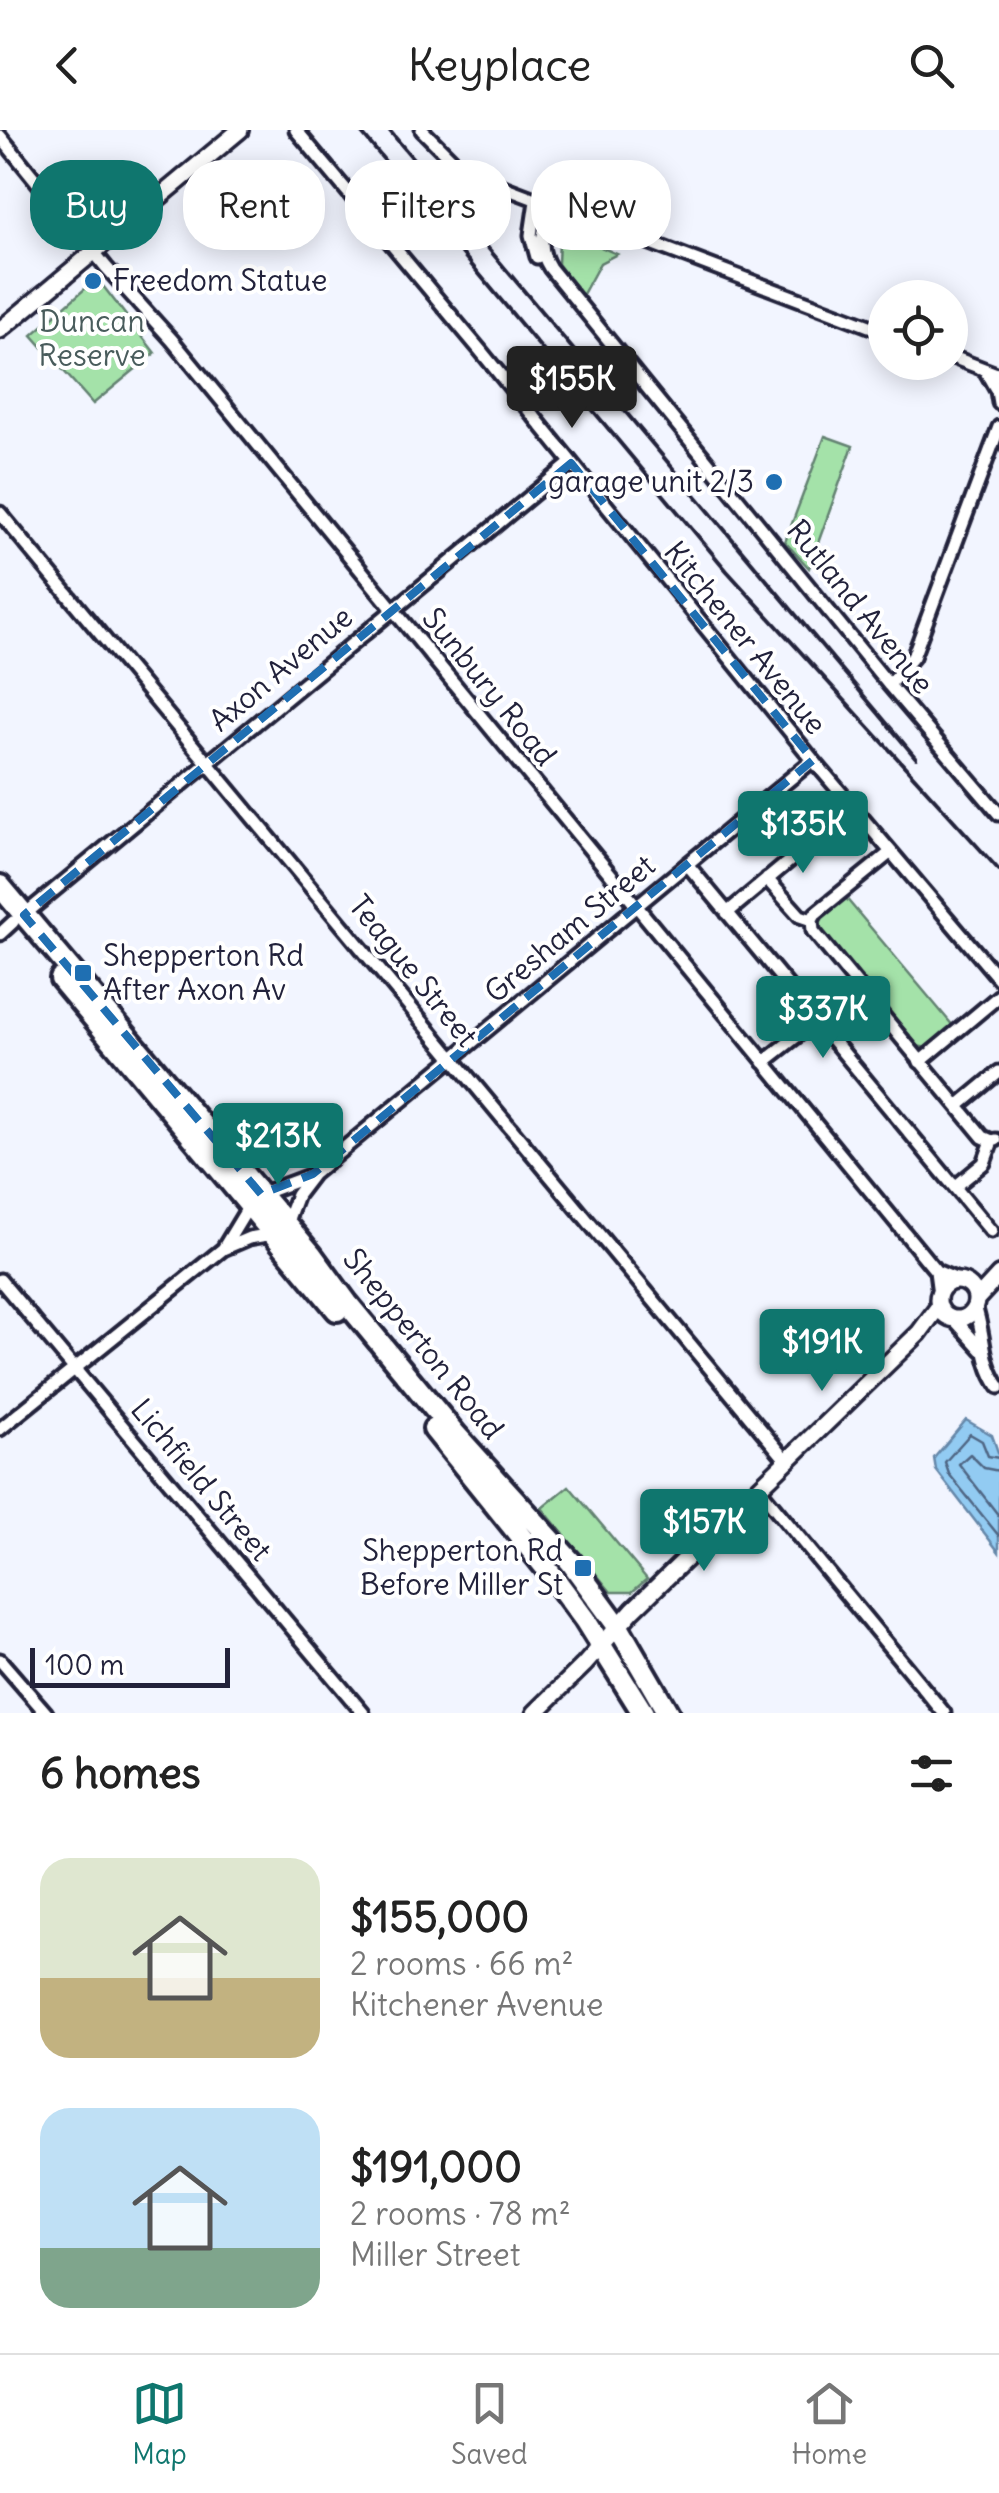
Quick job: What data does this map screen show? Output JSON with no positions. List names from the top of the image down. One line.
{"streets":{"highway":["Shepperton Road"],"street":["Rutland Avenue","Kitchener Avenue","Axon Avenue","Sunbury Road","Gresham Street","Teague Street","Lichfield Street"]},"crossings":[["Kitchener Avenue","Axon Avenue"],["Kitchener Avenue","Gresham Street"],["Axon Avenue","Sunbury Road"],["Axon Avenue","Teague Street"],["Axon Avenue","Shepperton Road"],["Sunbury Road","Gresham Street"],["Gresham Street","Teague Street"],["Gresham Street","Shepperton Road"]],"parks":["Duncan Reserve"],"places":{"other":["Freedom Statue","garage unit 2/3"],"transit":["Shepperton Rd After Axon Av","Shepperton Rd Before Miller St"]},"scale_bar":"100 m","page":{"header":"Keyplace","chip":["Buy","Rent","Filters","New"],"price":["$155K","$135K","$337K","$213K","$191K","$157K"],"scale":"100 m","heading":"6 homes","list":[{"name":"$155,000","note":"2 rooms · 66 m² · Kitchener Avenue"},{"name":"$191,000","note":"2 rooms · 78 m² · Miller Street"}],"tabs":["Map","Saved","Home"]}}
